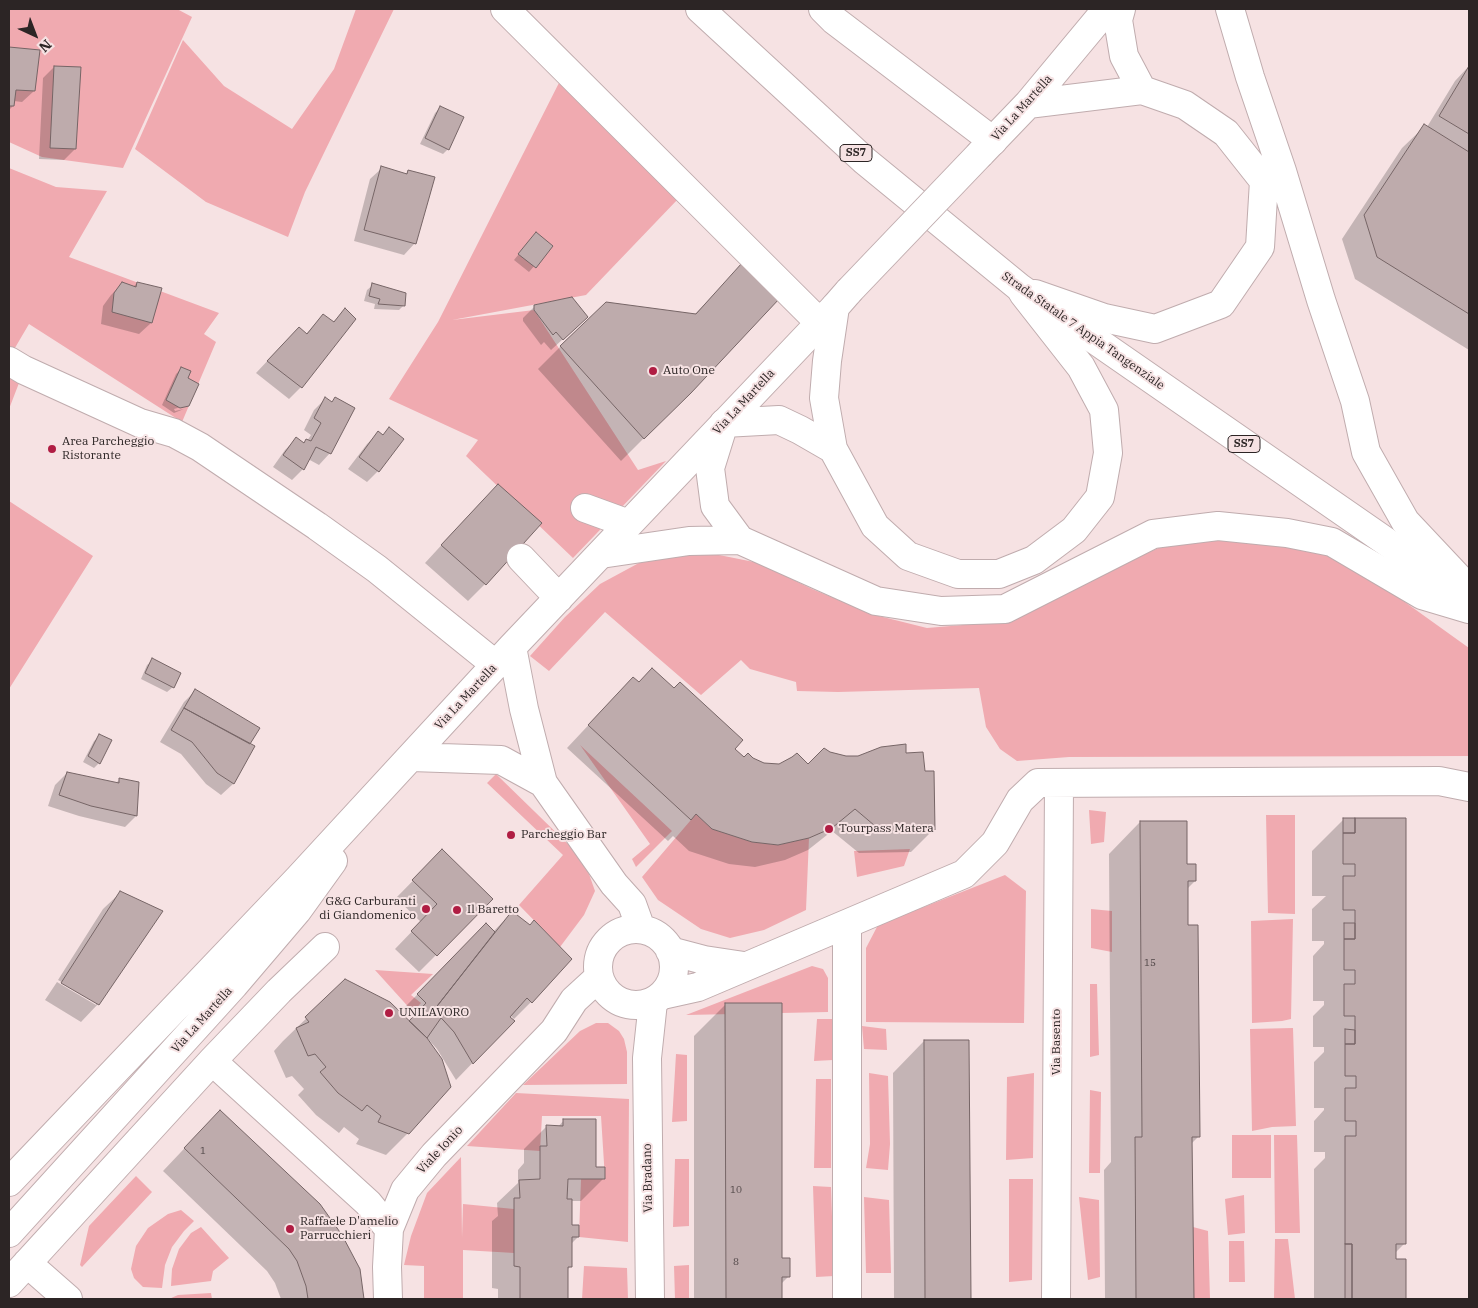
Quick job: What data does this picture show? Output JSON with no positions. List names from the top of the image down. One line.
{"streets":{"main road":["Via La Martella","SS7","Strada Statale 7 Appia Tangenziale","Via Basento","Viale Ionio","Via Bradano"]},"crossings":[["Viale Ionio","Via Bradano"]],"places":["Auto One","Area Parcheggio Ristorante","Tourpass Matera","Parcheggio Bar","G&G Carburanti di Giandomenico","Il Baretto","UNILAVORO","Raffaele D'amelio Parrucchieri"],"house_numbers":["15","1","10","8"],"north":"bottom right"}
